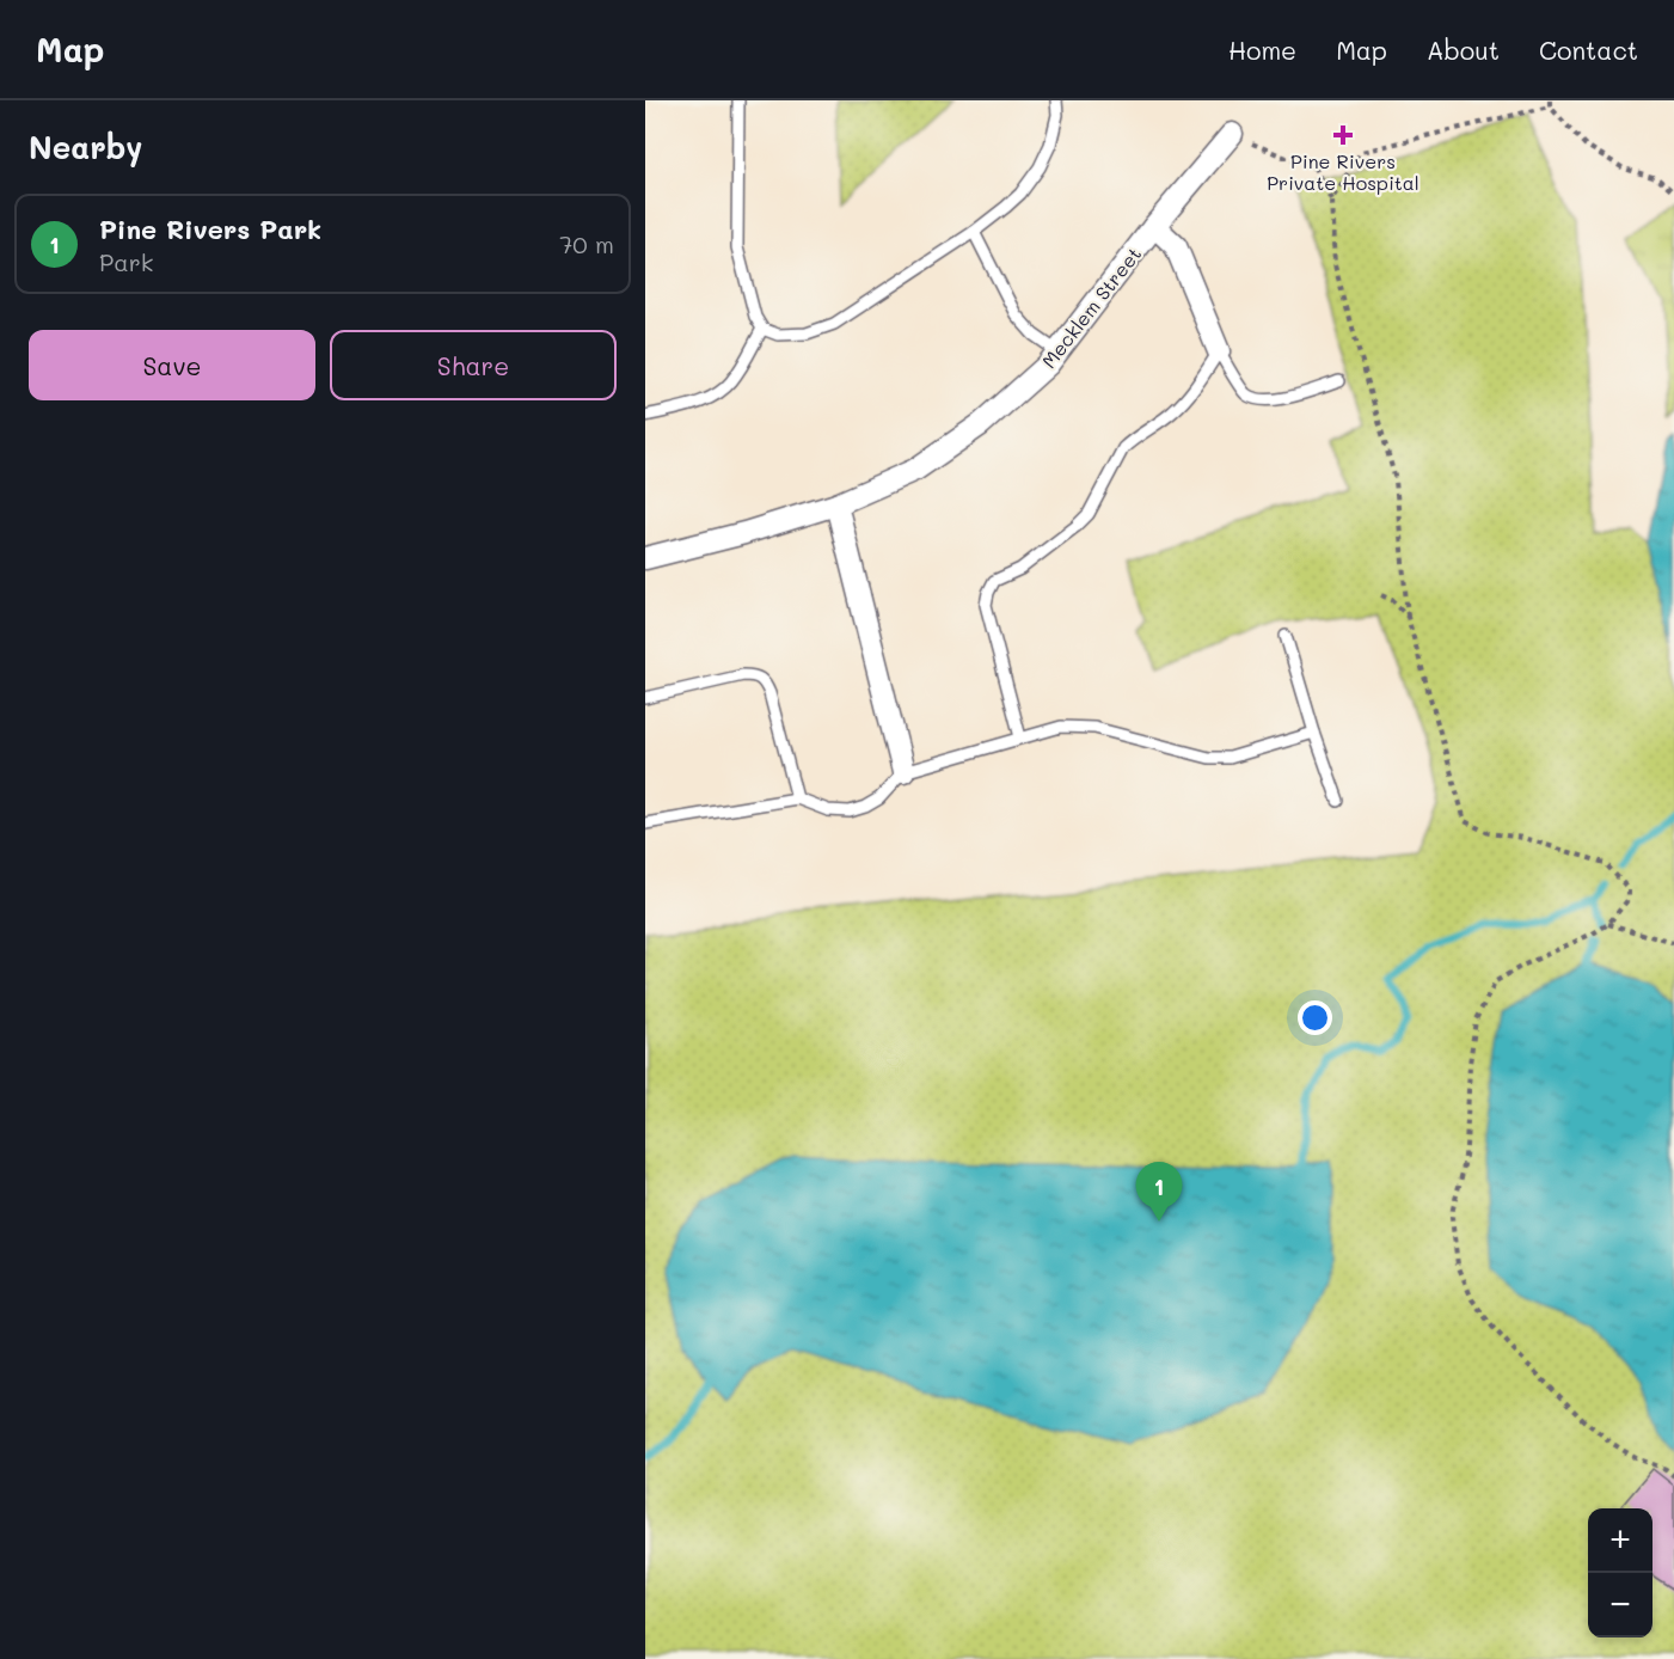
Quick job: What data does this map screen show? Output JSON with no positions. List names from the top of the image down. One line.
{"streets":{"street":["Mecklem Street"]},"places":{"health":["Pine Rivers Private Hospital"]},"page":{"header":"Map","nav":["Home","Map","About","Contact"],"heading":"Nearby","list":[{"mark":"1","name":"Pine Rivers Park","note":"Park","value":"70 m"}],"buttons":["Save","Share"],"pins":"1","map_buttons":["+","−"]}}
